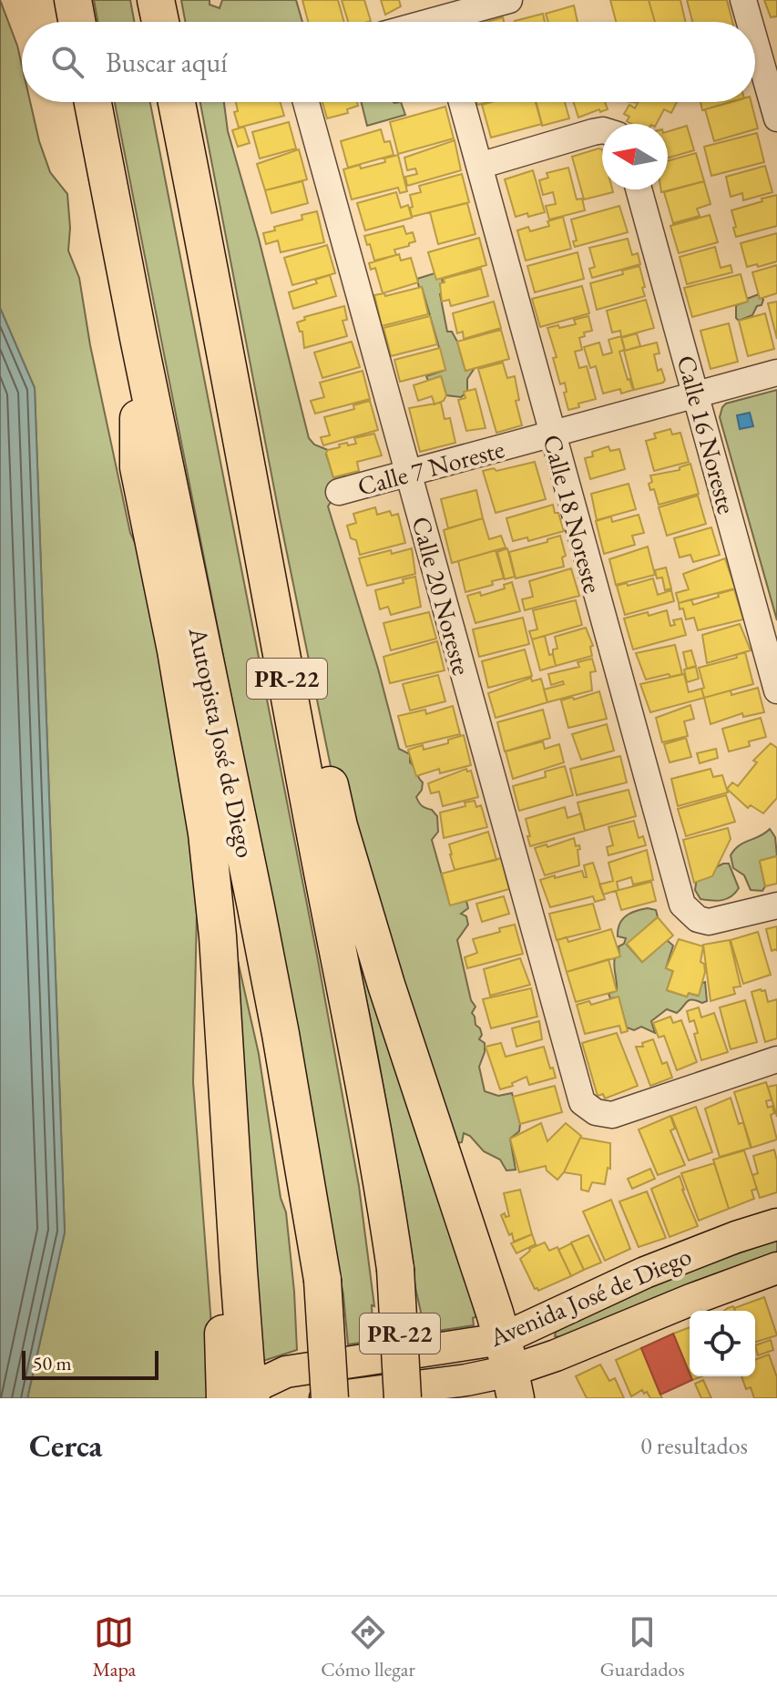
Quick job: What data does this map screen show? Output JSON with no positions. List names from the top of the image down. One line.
{"streets":{"highway":["PR-22","Autopista José de Diego"],"main road":["Avenida José de Diego"],"street":["Calle 16 Noreste","Calle 7 Noreste","Calle 18 Noreste","Calle 20 Noreste"]},"crossings":[["Calle 16 Noreste","Calle 7 Noreste"],["Calle 7 Noreste","Calle 18 Noreste"],["Calle 7 Noreste","Calle 20 Noreste"],["Autopista José de Diego","Avenida José de Diego"]],"scale_bar":"50 m","north":"left","page":{"search":"Buscar aquí","scale":"50 m","heading":["Cerca","0 resultados"],"nav":["Mapa","Cómo llegar","Guardados"]}}
